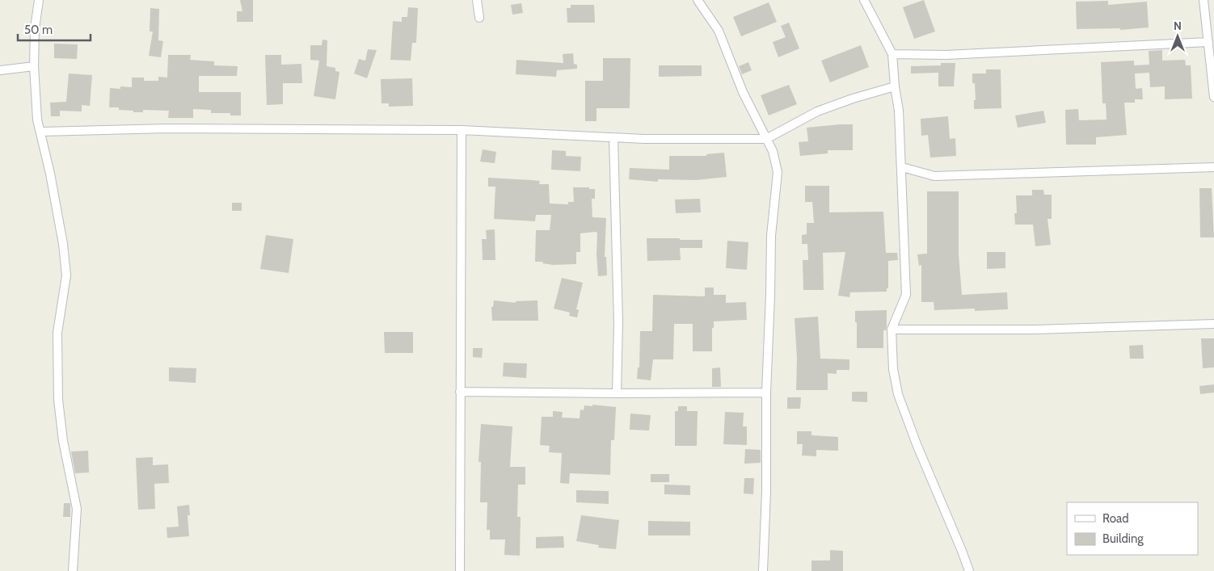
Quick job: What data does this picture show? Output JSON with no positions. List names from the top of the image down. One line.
{"legend":["Road","Building"],"scale_bar":"50 m","north":"top"}
